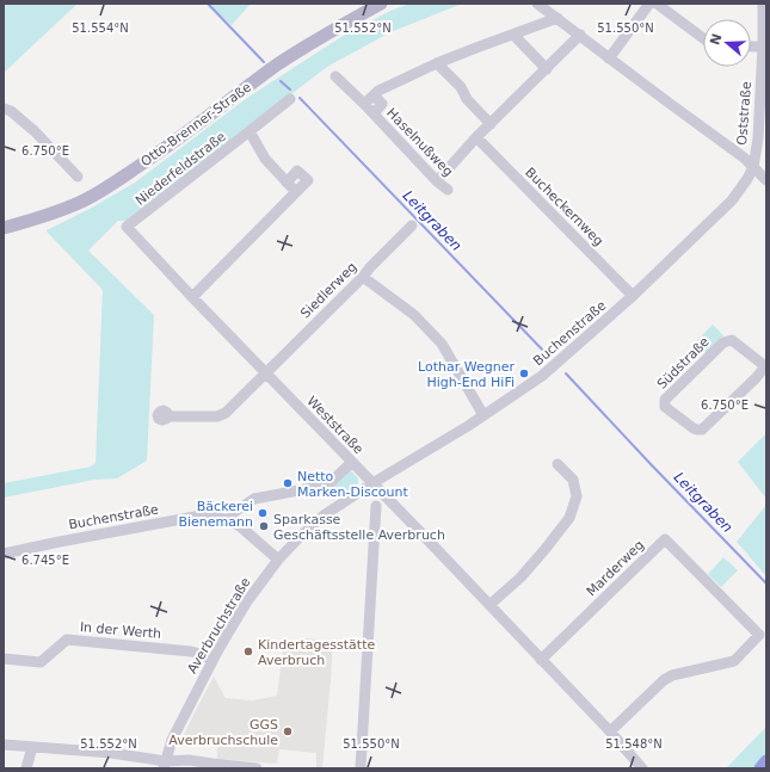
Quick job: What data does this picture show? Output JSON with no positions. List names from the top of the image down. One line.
{"streets":{"main road":["Otto-Brenner-Straße"],"street":["Oststraße","Haselnußweg","Niederfeldstraße","Bucheckernweg","Siedlerweg","Buchenstraße","Südstraße","Weststraße","Marderweg","Averbruchstraße","In der Werth"]},"crossings":[["Oststraße","Buchenstraße"],["Niederfeldstraße","Weststraße"],["Bucheckernweg","Buchenstraße"],["Siedlerweg","Weststraße"],["Buchenstraße","Weststraße"],["Buchenstraße","Averbruchstraße"],["Weststraße","Marderweg"],["Weststraße","Averbruchstraße"],["Averbruchstraße","In der Werth"]],"water":["Leitgraben"],"places":["Lothar Wegner High-End HiFi","Netto Marken-Discount","Bäckerei Bienemann","Sparkasse Geschäftsstelle Averbruch","Kindertagesstätte Averbruch","GGS Averbruchschule"],"north":"left","coordinates":["51.554°N","51.552°N","51.550°N","6.750°E","6.745°E","51.548°N"]}
